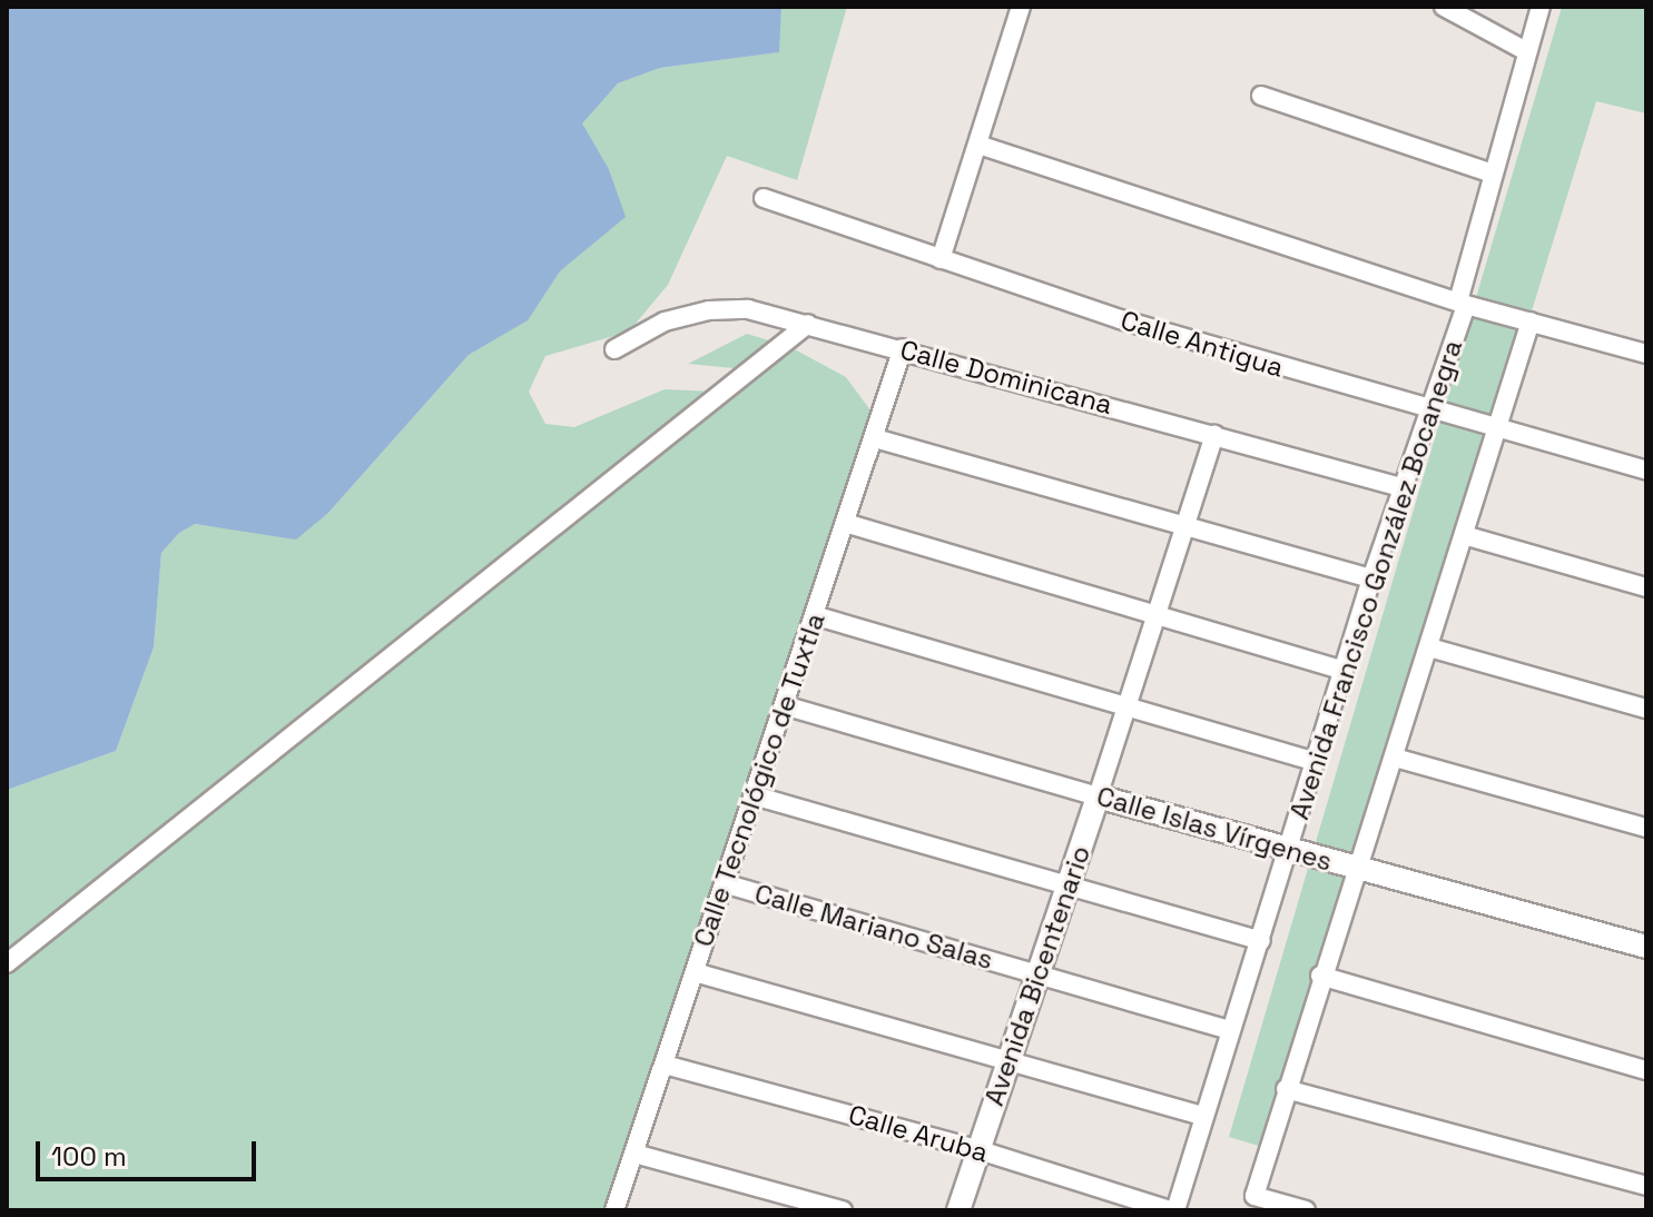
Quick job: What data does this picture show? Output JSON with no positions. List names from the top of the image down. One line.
{"streets":{"street":["Calle Antigua","Calle Dominicana","Avenida Francisco González Bocanegra","Calle Tecnológico de Tuxtla","Calle Islas Vírgenes","Calle Mariano Salas","Avenida Bicentenario","Calle Aruba"]},"crossings":[["Calle Antigua","Avenida Francisco González Bocanegra"],["Calle Dominicana","Avenida Francisco González Bocanegra"],["Calle Dominicana","Calle Tecnológico de Tuxtla"],["Calle Dominicana","Avenida Bicentenario"],["Avenida Francisco González Bocanegra","Calle Islas Vírgenes"],["Avenida Francisco González Bocanegra","Calle Mariano Salas"],["Avenida Francisco González Bocanegra","Calle Aruba"],["Calle Tecnológico de Tuxtla","Calle Islas Vírgenes"],["Calle Tecnológico de Tuxtla","Calle Mariano Salas"],["Calle Tecnológico de Tuxtla","Calle Aruba"],["Calle Islas Vírgenes","Avenida Bicentenario"],["Calle Mariano Salas","Avenida Bicentenario"],["Avenida Bicentenario","Calle Aruba"]],"scale_bar":"100 m"}
